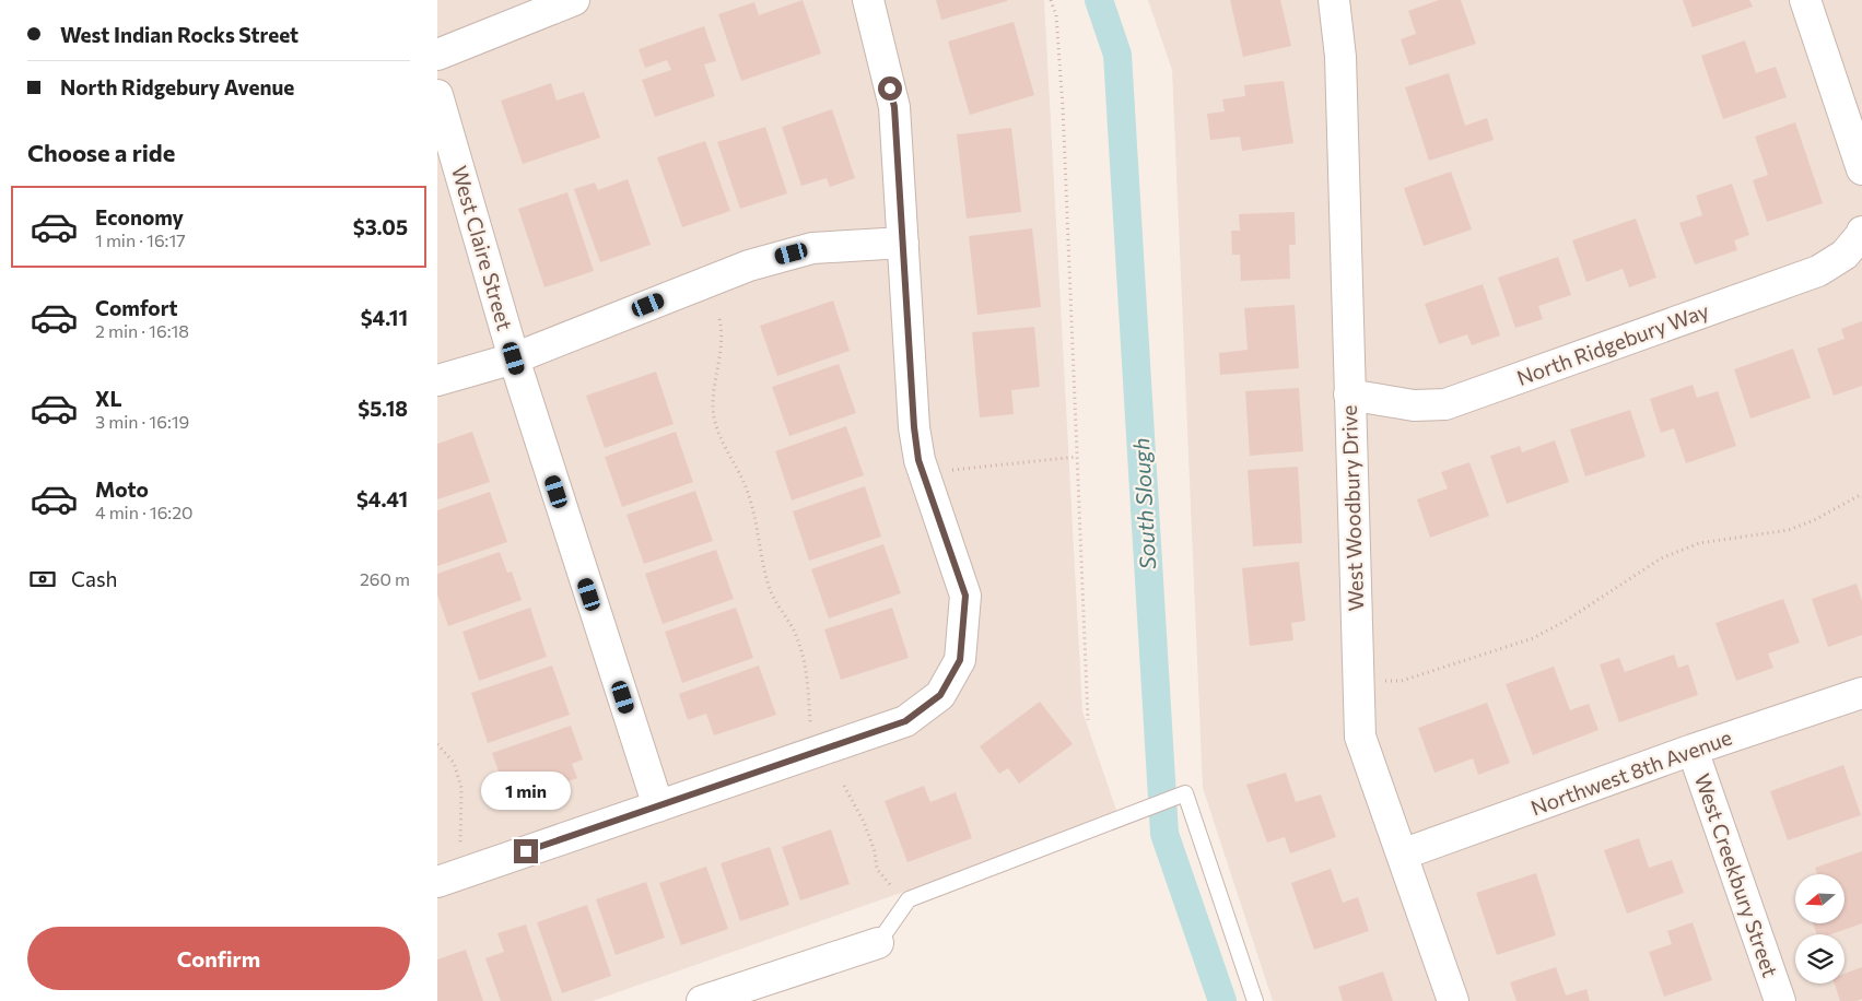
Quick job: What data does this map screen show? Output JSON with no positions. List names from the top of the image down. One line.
{"streets":{"street":["West Claire Street","North Ridgebury Way","West Woodbury Drive","Northwest 8th Avenue","West Creekbury Street"]},"crossings":[["North Ridgebury Way","West Woodbury Drive"],["West Woodbury Drive","Northwest 8th Avenue"],["Northwest 8th Avenue","West Creekbury Street"]],"water":["South Slough"],"north":"left","page":{"banner":["West Indian Rocks Street","North Ridgebury Avenue"],"heading":"Choose a ride","list":[{"name":"Economy","note":"1 min · 16:17","value":"$3.05"},{"name":"Comfort","note":"2 min · 16:18","value":"$4.11"},{"name":"XL","note":"3 min · 16:19","value":"$5.18"},{"name":"Moto","note":"4 min · 16:20","value":"$4.41"}],"pay":["Cash","260 m"],"bubble":"1 min","buttons":"Confirm"}}
